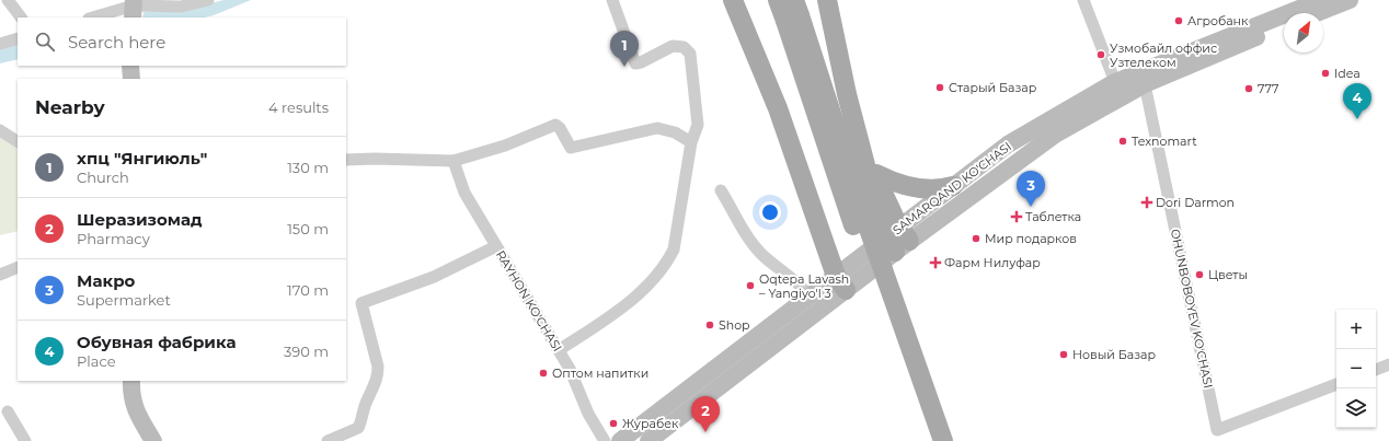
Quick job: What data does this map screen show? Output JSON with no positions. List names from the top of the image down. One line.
{"streets":{"main road":["SAMARQAND KO'CHASI"],"street":["RAYHON KO'CHASI","OHUNBOBOYEV KO'CHASI"]},"crossings":[["SAMARQAND KO'CHASI","OHUNBOBOYEV KO'CHASI"]],"places":{"other":["Агробанк","Узмобайл оффис Узтелеком","Idea","Cтарый Базар","777","Texnomart","Мир подарков","Цветы","Oqtepa Lavash – Yangiyo'l 3","Shop","Новый Базар","Оптом напитки","Журабек"],"health":["Dori Darmon","Таблетка","Фарм Нилуфар"]},"north":"top right","page":{"search":"Search here","pins":["1","4","3","2"],"heading":["Nearby","4 results"],"list":[{"mark":"1","name":"хпц \"Янгиюль\"","note":"Church","value":"130 m"},{"mark":"2","name":"Шеразизомад","note":"Pharmacy","value":"150 m"},{"mark":"3","name":"Макро","note":"Supermarket","value":"170 m"},{"mark":"4","name":"Обувная фабрика","note":"Place","value":"390 m"}],"map_buttons":["+","−"]}}
